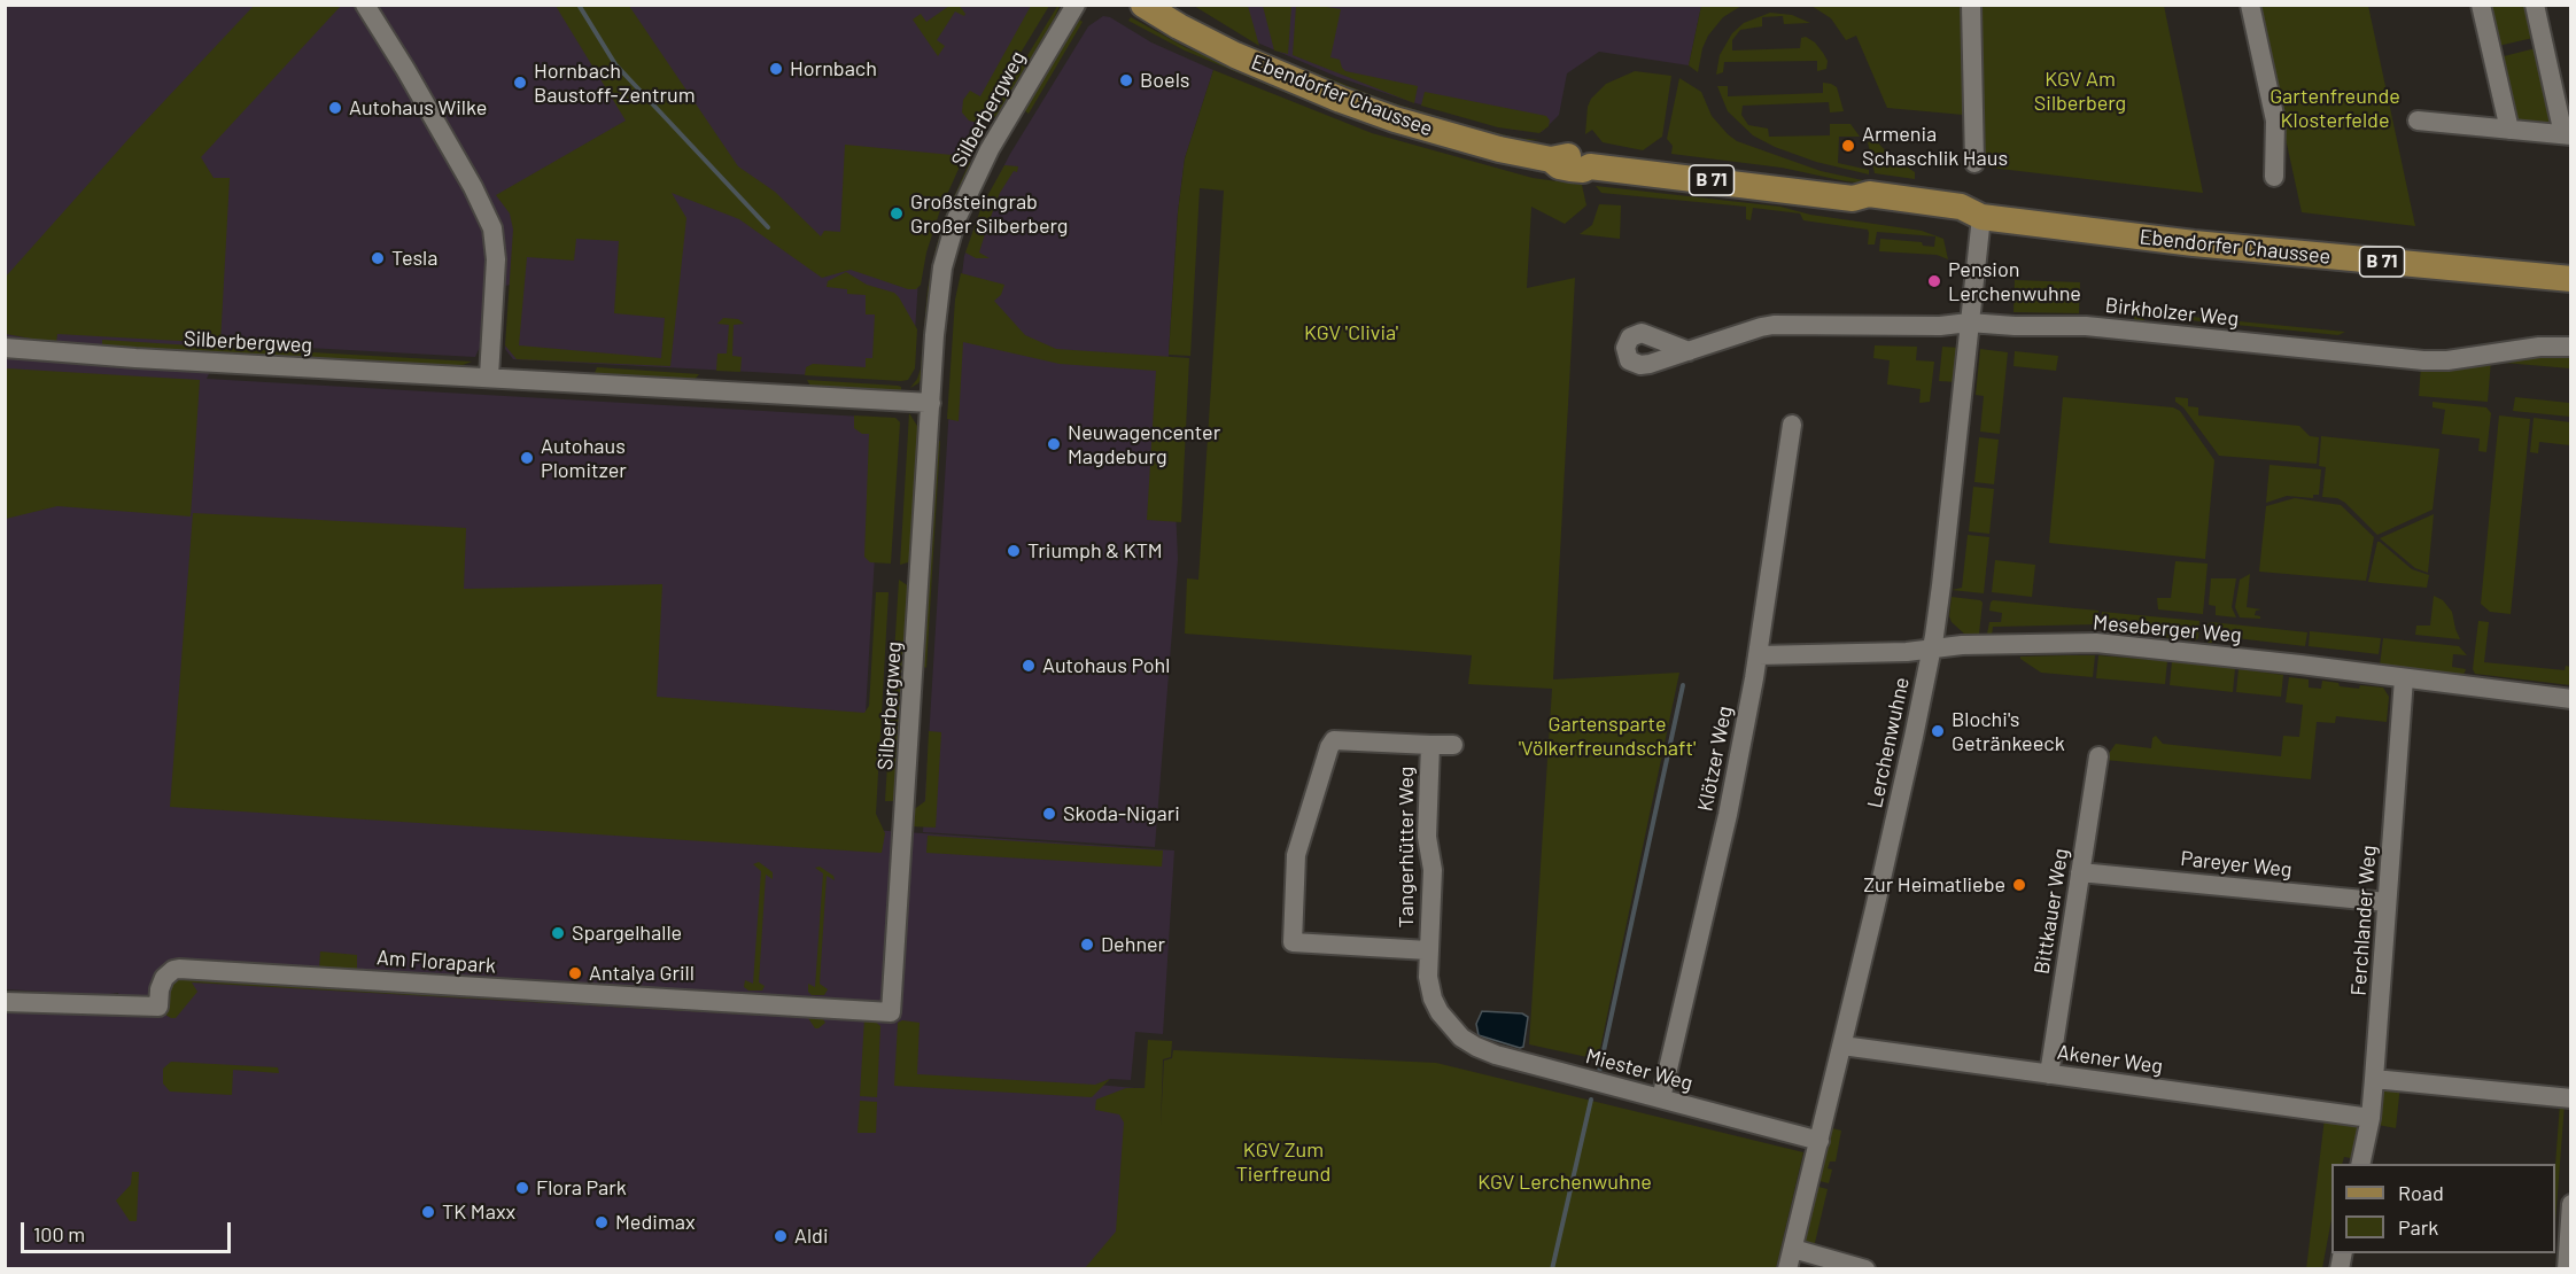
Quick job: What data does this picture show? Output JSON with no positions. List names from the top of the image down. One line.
{"streets":{"main road":["Ebendorfer Chaussee","B 71"],"street":["Silberbergweg","Birkholzer Weg","Meseberger Weg","Lerchenwuhne","Klötzer Weg","Tangerhütter Weg","Pareyer Weg","Bittkauer Weg","Ferchlander Weg","Am Florapark","Akener Weg","Miester Weg"]},"crossings":[["Ebendorfer Chaussee","Lerchenwuhne"],["Silberbergweg","Am Florapark"],["Birkholzer Weg","Lerchenwuhne"],["Meseberger Weg","Lerchenwuhne"],["Meseberger Weg","Klötzer Weg"],["Meseberger Weg","Ferchlander Weg"],["Lerchenwuhne","Akener Weg"],["Lerchenwuhne","Miester Weg"],["Klötzer Weg","Miester Weg"],["Tangerhütter Weg","Miester Weg"],["Pareyer Weg","Bittkauer Weg"],["Pareyer Weg","Ferchlander Weg"],["Bittkauer Weg","Akener Weg"],["Ferchlander Weg","Akener Weg"]],"parks":["KGV Am Silberberg","Gartenfreunde Klosterfelde","KGV 'Clivia'","Gartensparte 'Völkerfreundschaft'","KGV Zum Tierfreund","KGV Lerchenwuhne"],"places":["Hornbach","Boels","Hornbach Baustoff-Zentrum","Autohaus Wilke","Armenia Schaschlik Haus","Großsteingrab Großer Silberberg","Tesla","Pension Lerchenwuhne","Neuwagencenter Magdeburg","Autohaus Plomitzer","Triumph & KTM","Autohaus Pohl","Blochi's Getränkeeck","Skoda-Nigari","Zur Heimatliebe","Spargelhalle","Dehner","Antalya Grill","Flora Park","TK Maxx","Medimax","Aldi"],"legend":["Road","Park"],"scale_bar":"100 m"}
